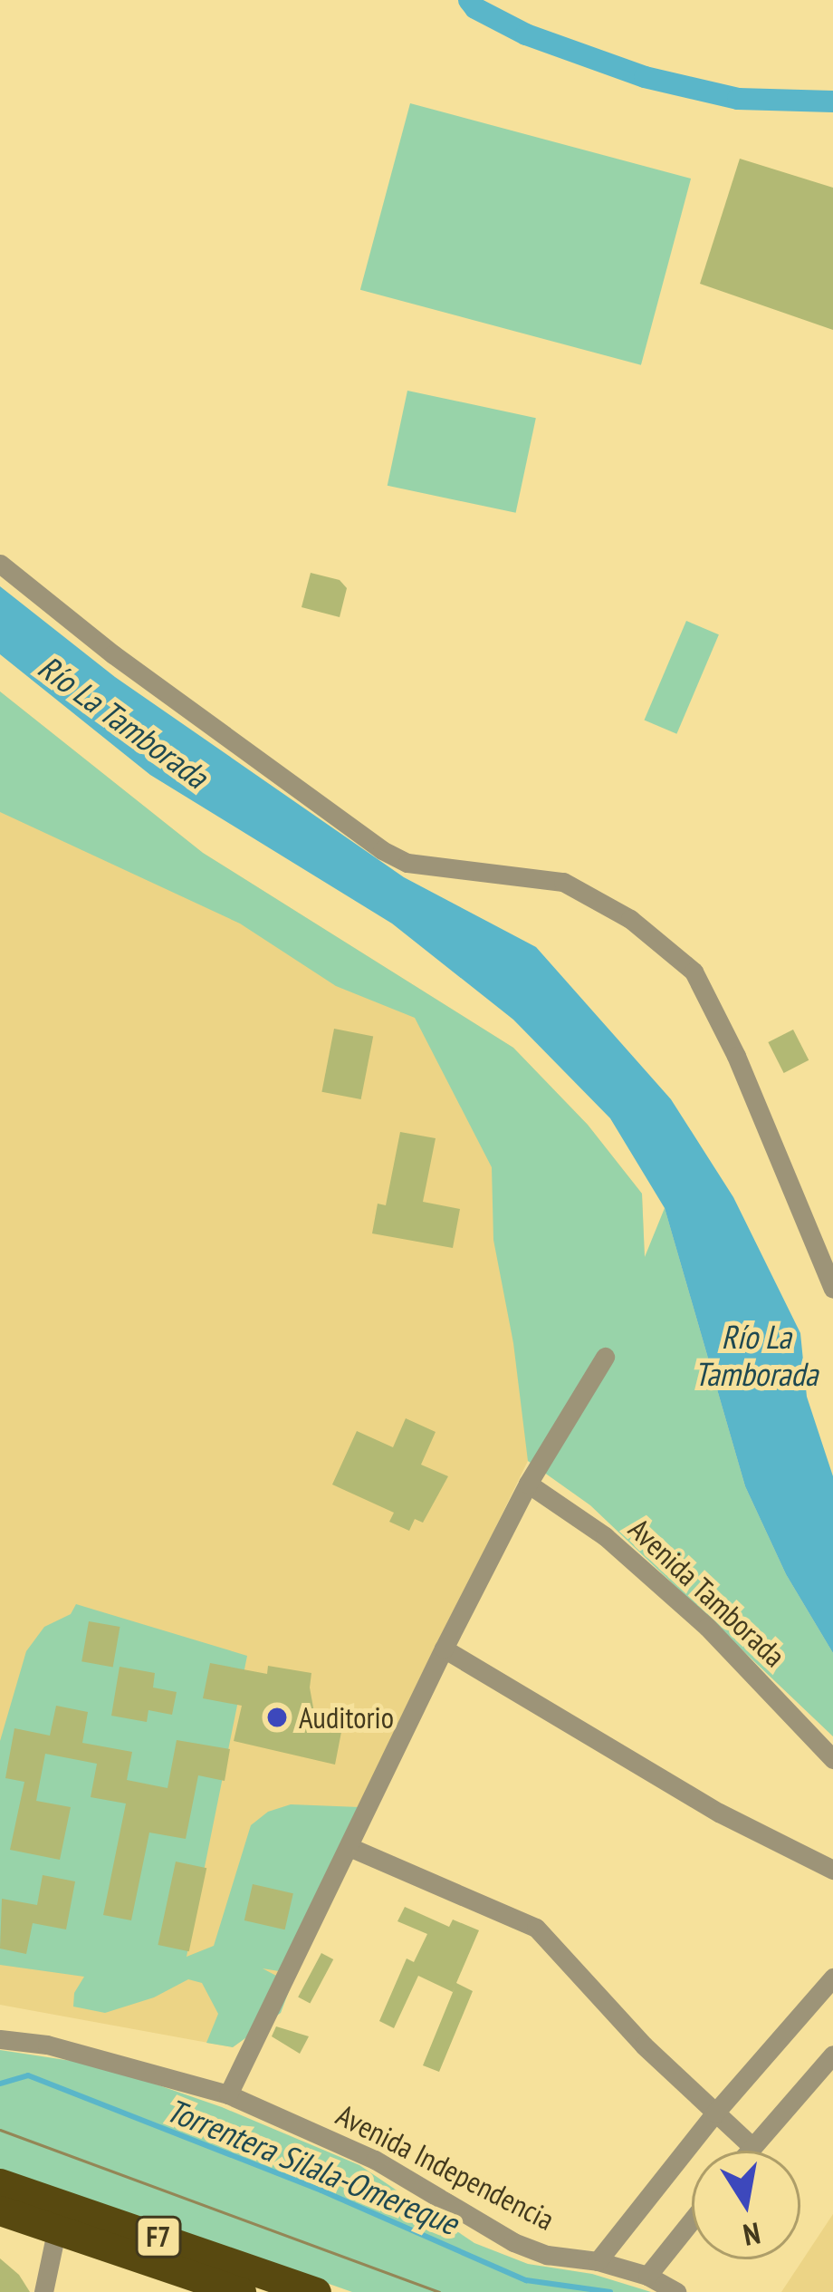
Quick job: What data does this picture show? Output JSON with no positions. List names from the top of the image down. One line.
{"streets":{"highway":["F7"],"street":["Avenida Tamborada","Avenida Independencia"]},"water":["Río La Tamborada","Torrentera Silala-Omereque"],"places":["Auditorio"],"north":"bottom"}
